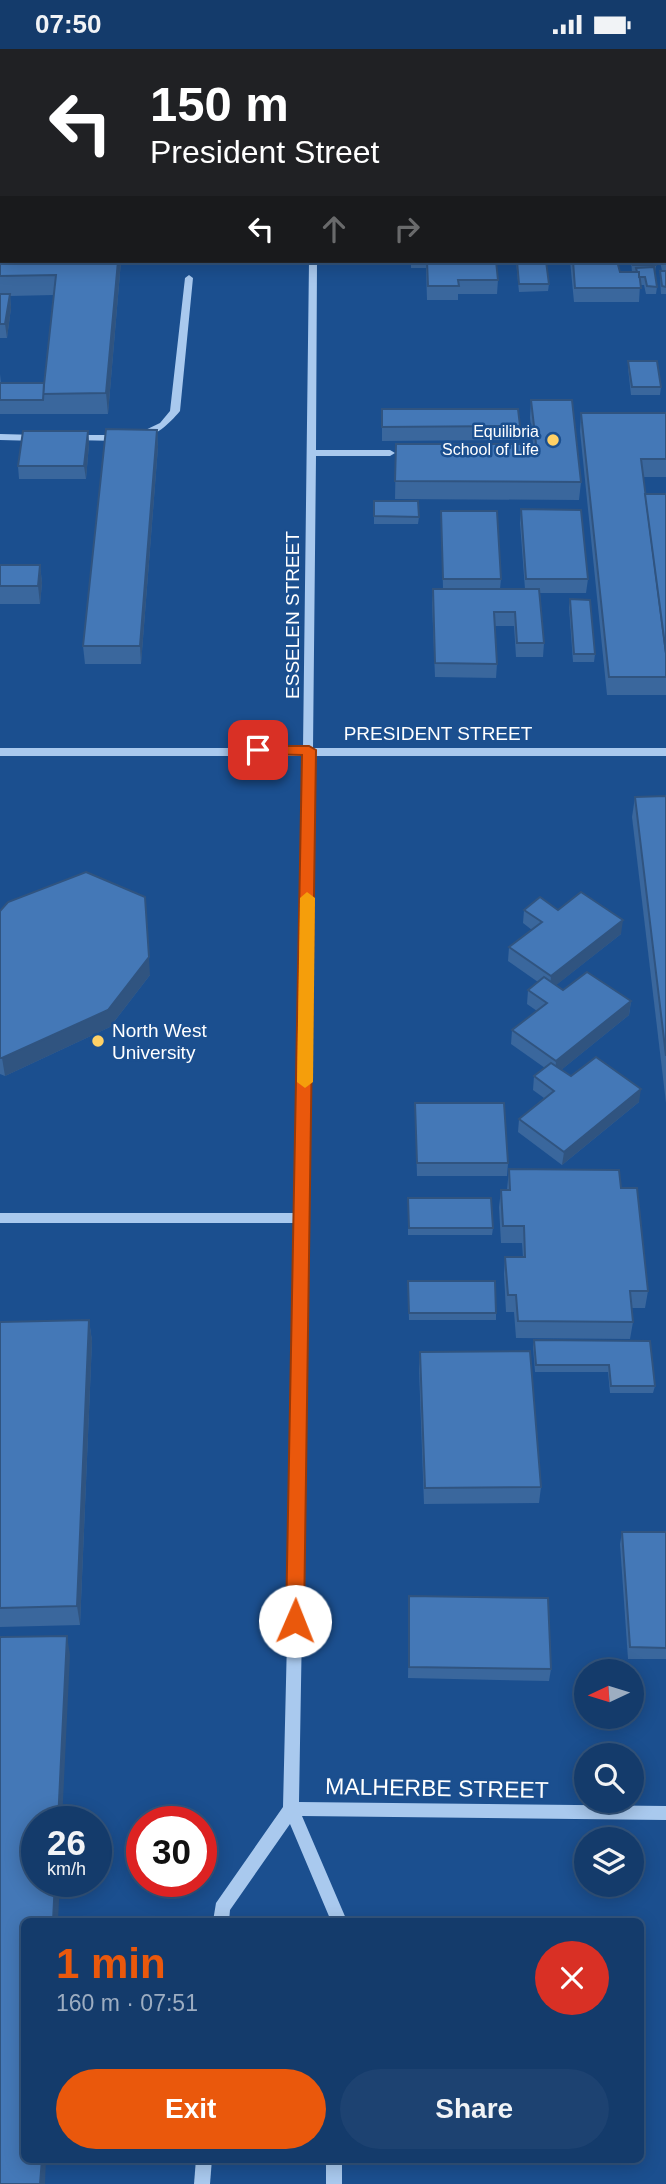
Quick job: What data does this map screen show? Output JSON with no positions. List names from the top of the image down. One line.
{"streets":{"street":["ESSELEN STREET","PRESIDENT STREET","MALHERBE STREET"]},"crossings":[["ESSELEN STREET","PRESIDENT STREET"],["ESSELEN STREET","MALHERBE STREET"]],"places":["Equilibria School of Life","North West University"],"north":"left","page":{"status":"07:50","turn":["150 m","President Street"],"speed":"26 km/h","limit":"30","heading":["1 min","160 m · 07:51"],"buttons":["Exit","Share"]}}
